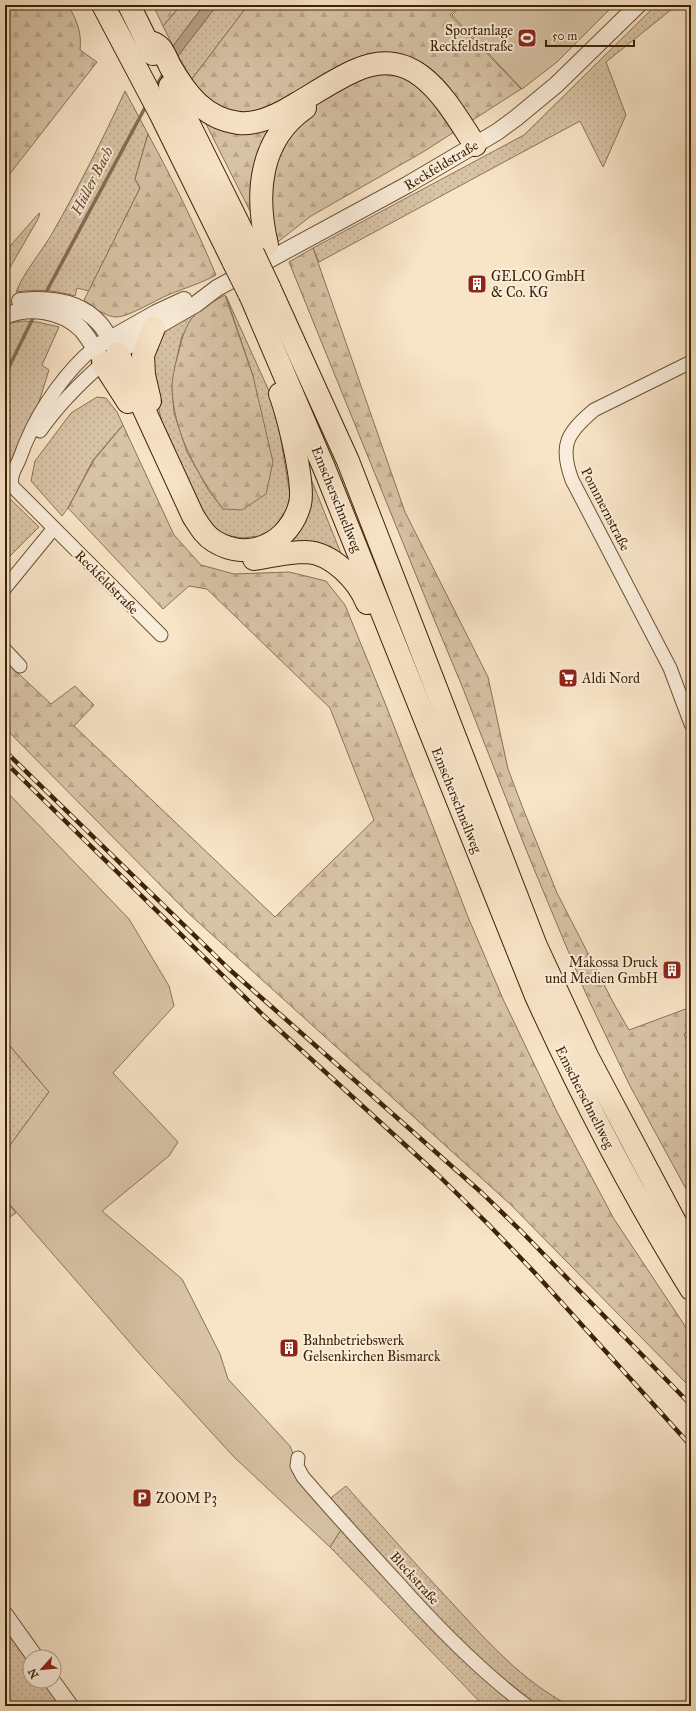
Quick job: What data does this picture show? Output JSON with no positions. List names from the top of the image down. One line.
{"streets":{"highway":["Emscherschnellweg"],"street":["Reckfeldstraße","Pommernstraße","Bleckstraße"]},"water":["Hüller Bach"],"places":{"sports":["Sportanlage Reckfeldstraße"],"building":["GELCO GmbH & Co. KG","Makossa Druck und Medien GmbH","Bahnbetriebswerk Gelsenkirchen Bismarck"],"supermarket":["Aldi Nord"],"parking":["ZOOM P3"]},"scale_bar":"50 m","north":"bottom left"}
